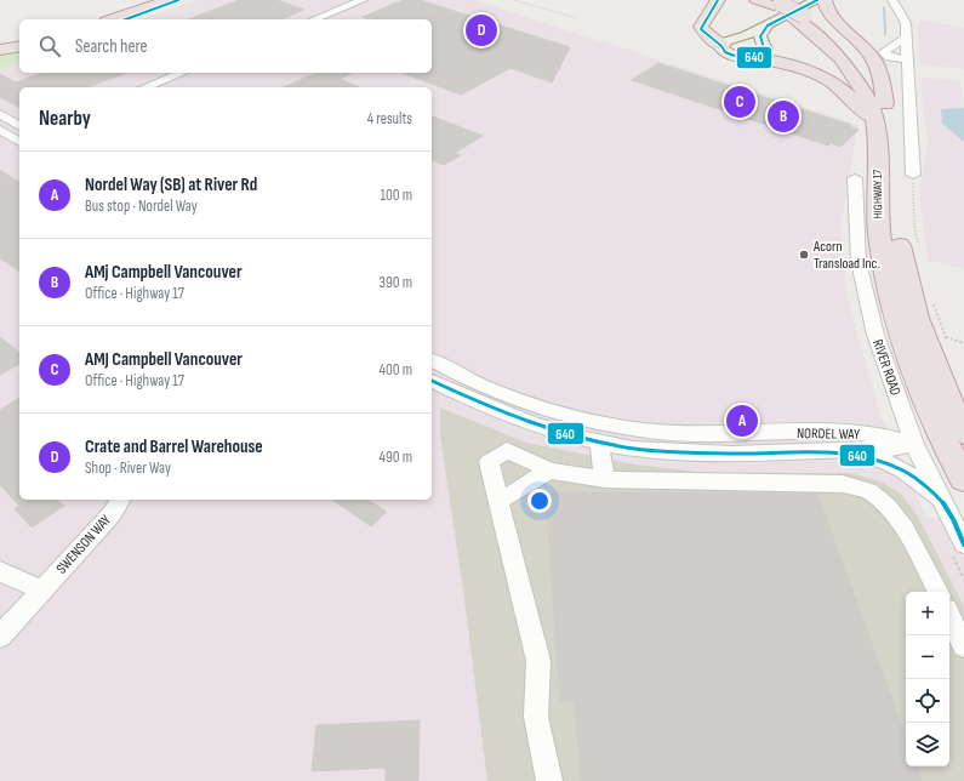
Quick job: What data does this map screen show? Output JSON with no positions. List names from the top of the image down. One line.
{"streets":{"highway":["HIGHWAY 17"],"street":["RIVER ROAD","NORDEL WAY","SWENSON WAY"]},"crossings":[["RIVER ROAD","NORDEL WAY"]],"places":["Acorn Transload Inc."],"lines":["transit line 640"],"page":{"pins":["D","C","B","A"],"search":"Search here","heading":["Nearby","4 results"],"list":[{"mark":"A","name":"Nordel Way (SB) at River Rd","note":"Bus stop · Nordel Way","value":"100 m"},{"mark":"B","name":"AMj Campbell Vancouver","note":"Office · Highway 17","value":"390 m"},{"mark":"C","name":"AMJ Campbell Vancouver","note":"Office · Highway 17","value":"400 m"},{"mark":"D","name":"Crate and Barrel Warehouse","note":"Shop · River Way","value":"490 m"}],"map_buttons":["+","−"]}}
